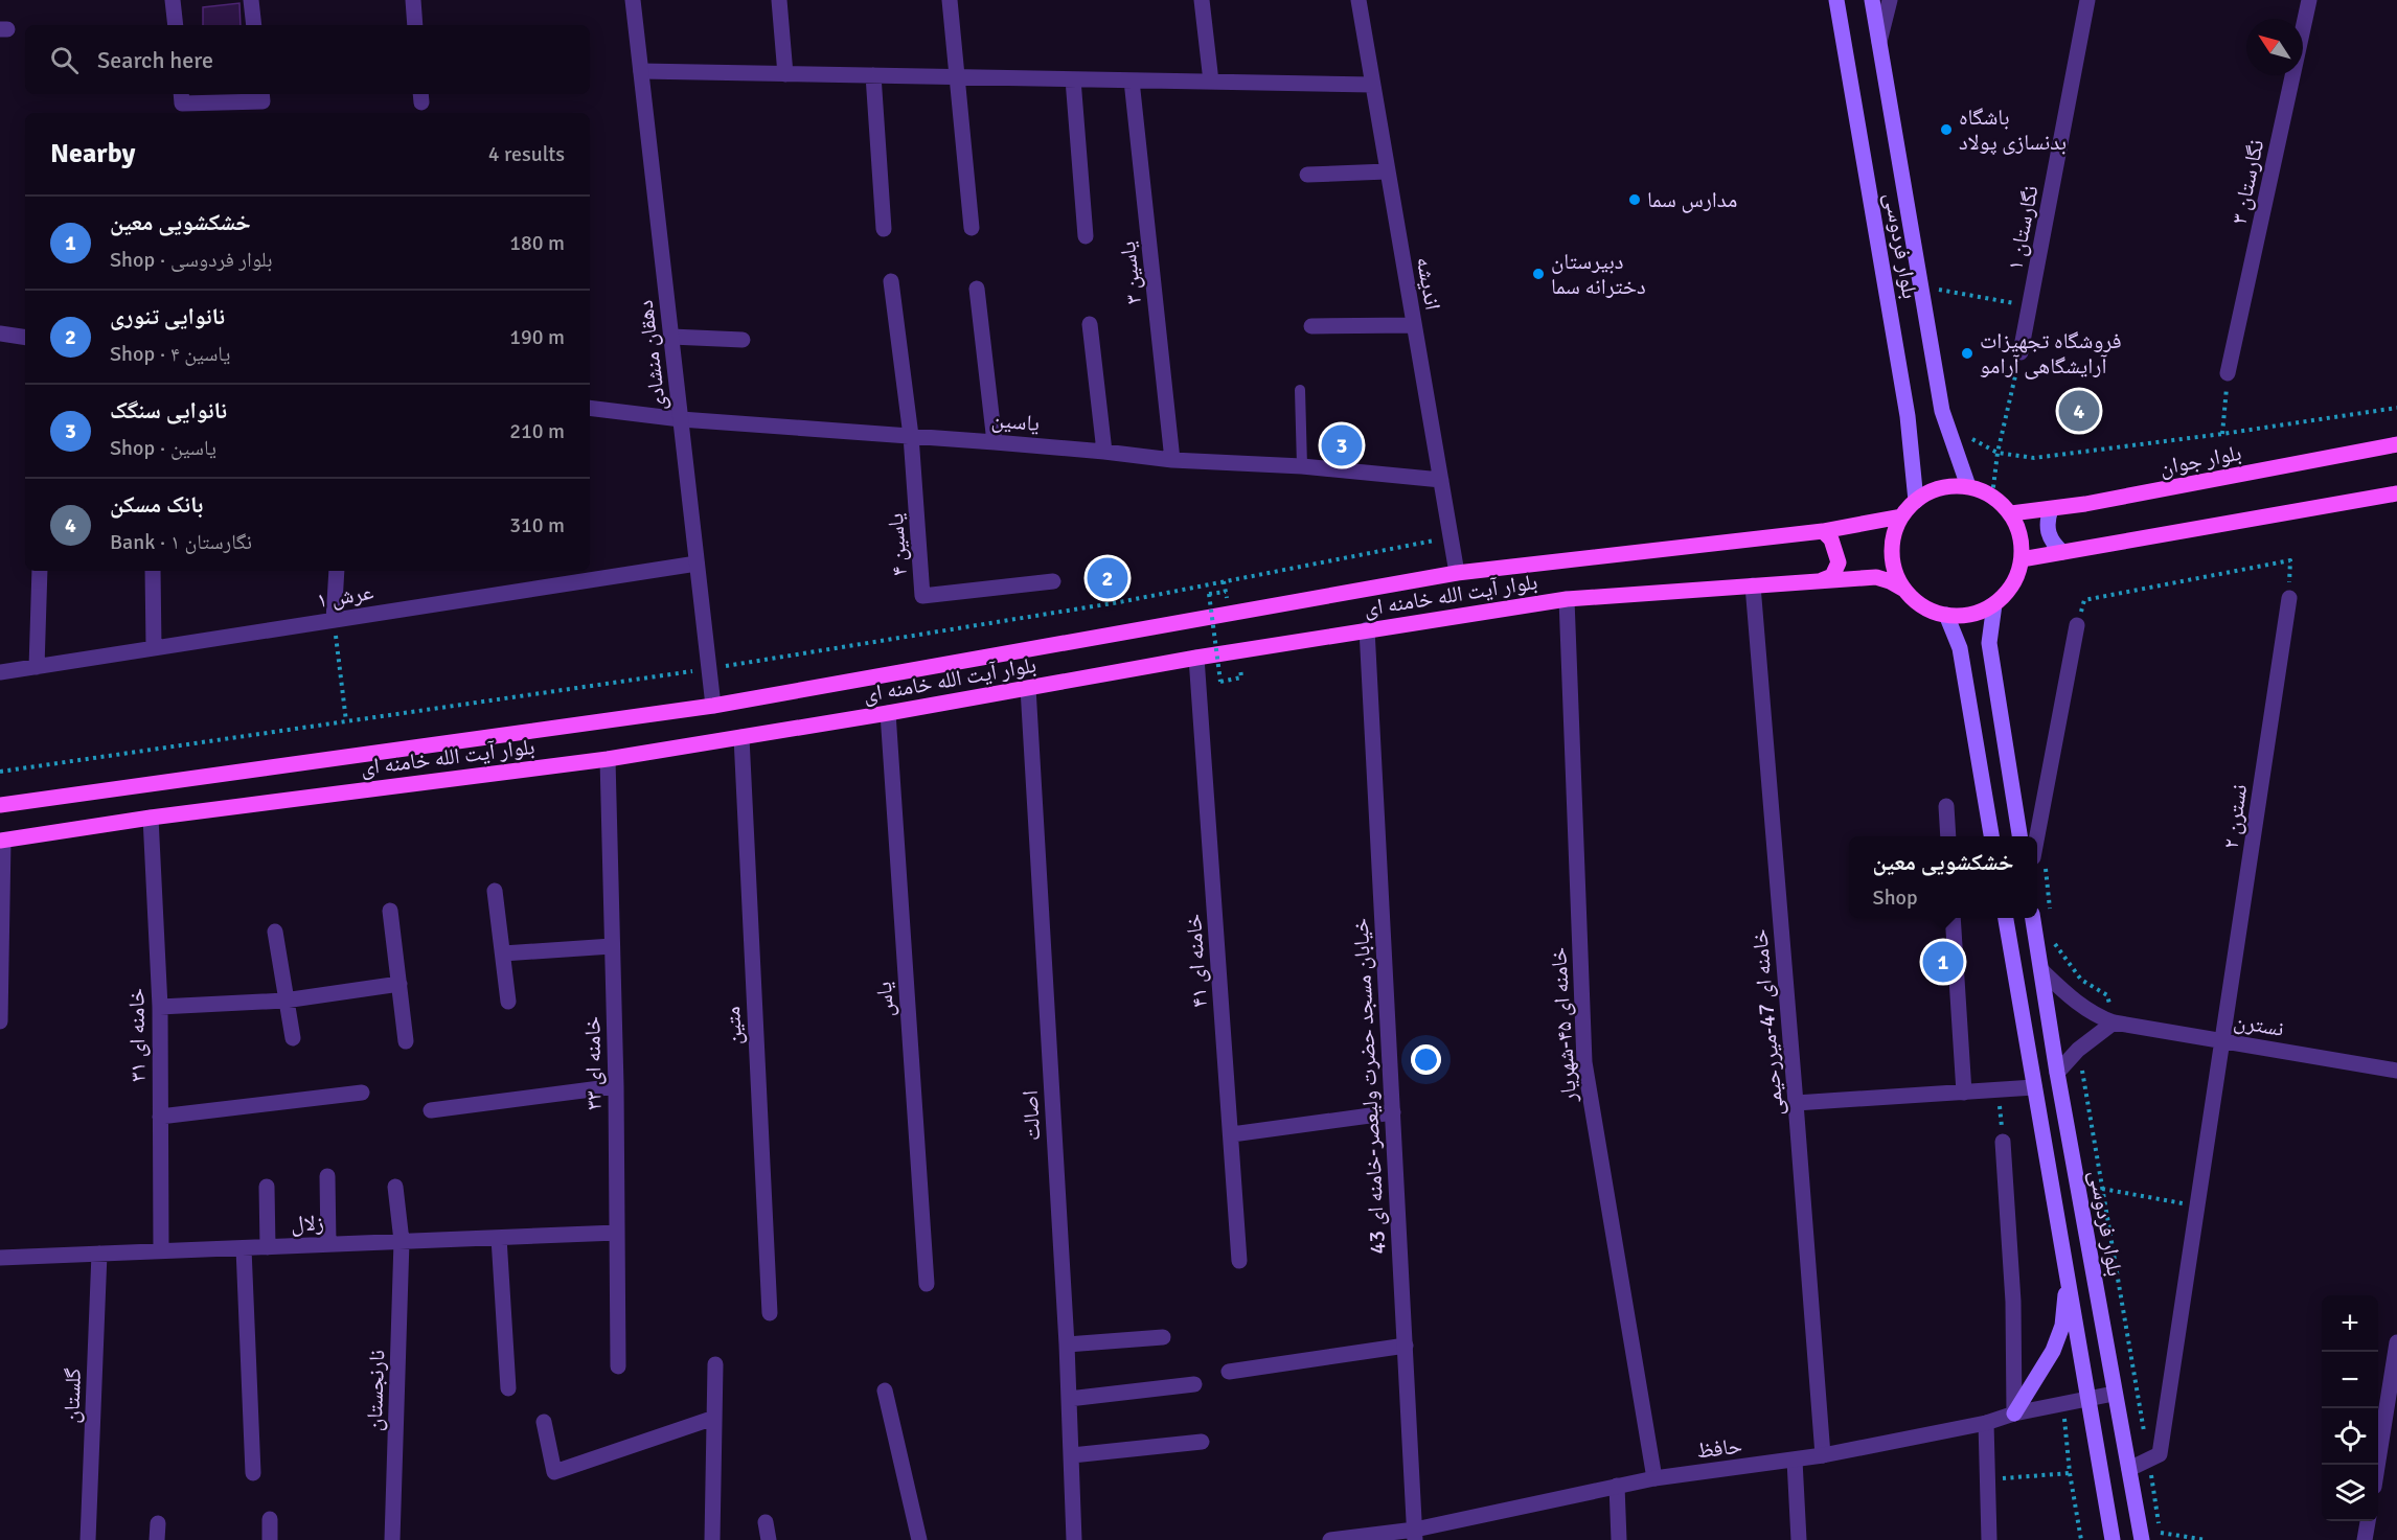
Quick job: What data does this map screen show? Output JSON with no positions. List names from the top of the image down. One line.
{"streets":{"main road":["بلوار فردوسی","بلوار جوان","بلوار آیت الله خامنه ای"],"street":["نگارستان ۳","نگارستان ۱","یاسین ۳","اندیشه","دهقان منشادی","یاسین","یاسین ۴","عرش ۱","نسترن ۲","خامنه ای ۴۱","یاس","خامنه ای 47-میررحیمی","خامنه ای ۴۵-شهریار","نسترن","متین","خامنه ای ۳۱","خامنه ای ۳۳","خیابان مسجد حضرت ولیعصر-خامنه ای 43","اصالت","زلال","نارنجستان","گلستان","حافظ"]},"crossings":[["بلوار فردوسی","بلوار جوان"],["بلوار فردوسی","بلوار آیت الله خامنه ای"],["بلوار فردوسی","نسترن"],["بلوار فردوسی","حافظ"],["یاسین ۳","یاسین"],["اندیشه","یاسین"],["اندیشه","بلوار آیت الله خامنه ای"],["دهقان منشادی","یاسین"],["دهقان منشادی","بلوار آیت الله خامنه ای"],["دهقان منشادی","عرش ۱"],["یاسین","یاسین ۴"],["بلوار جوان","بلوار آیت الله خامنه ای"],["بلوار آیت الله خامنه ای","خامنه ای ۴۱"],["بلوار آیت الله خامنه ای","یاس"],["بلوار آیت الله خامنه ای","خامنه ای 47-میررحیمی"],["بلوار آیت الله خامنه ای","خامنه ای ۴۵-شهریار"],["بلوار آیت الله خامنه ای","متین"],["بلوار آیت الله خامنه ای","خامنه ای ۳۱"],["بلوار آیت الله خامنه ای","خامنه ای ۳۳"],["بلوار آیت الله خامنه ای","خیابان مسجد حضرت ولیعصر-خامنه ای 43"],["بلوار آیت الله خامنه ای","اصالت"],["نسترن ۲","نسترن"],["خامنه ای 47-میررحیمی","حافظ"],["خامنه ای ۴۵-شهریار","حافظ"],["خامنه ای ۳۱","زلال"],["خامنه ای ۳۳","زلال"],["خیابان مسجد حضرت ولیعصر-خامنه ای 43","حافظ"],["زلال","نارنجستان"],["زلال","گلستان"]],"places":["باشگاه بدنسازی پولاد","مدارس سما","دبیرستان دخترانه سما","فروشگاه تجهیزات آرایشگاهی آرامو"],"north":"top left","page":{"search":"Search here","heading":["Nearby","4 results"],"list":[{"mark":"1","name":"خشکشویی معین","note":"Shop · بلوار فردوسی","value":"180 m"},{"mark":"2","name":"نانوایی تنوری","note":"Shop · یاسین ۴","value":"190 m"},{"mark":"3","name":"نانوایی سنگک","note":"Shop · یاسین","value":"210 m"},{"mark":"4","name":"بانک مسکن","note":"Bank · نگارستان ۱","value":"310 m"}],"pins":["4","3","2","1"],"popup":["خشکشویی معین","Shop"],"map_buttons":["+","−"]}}
